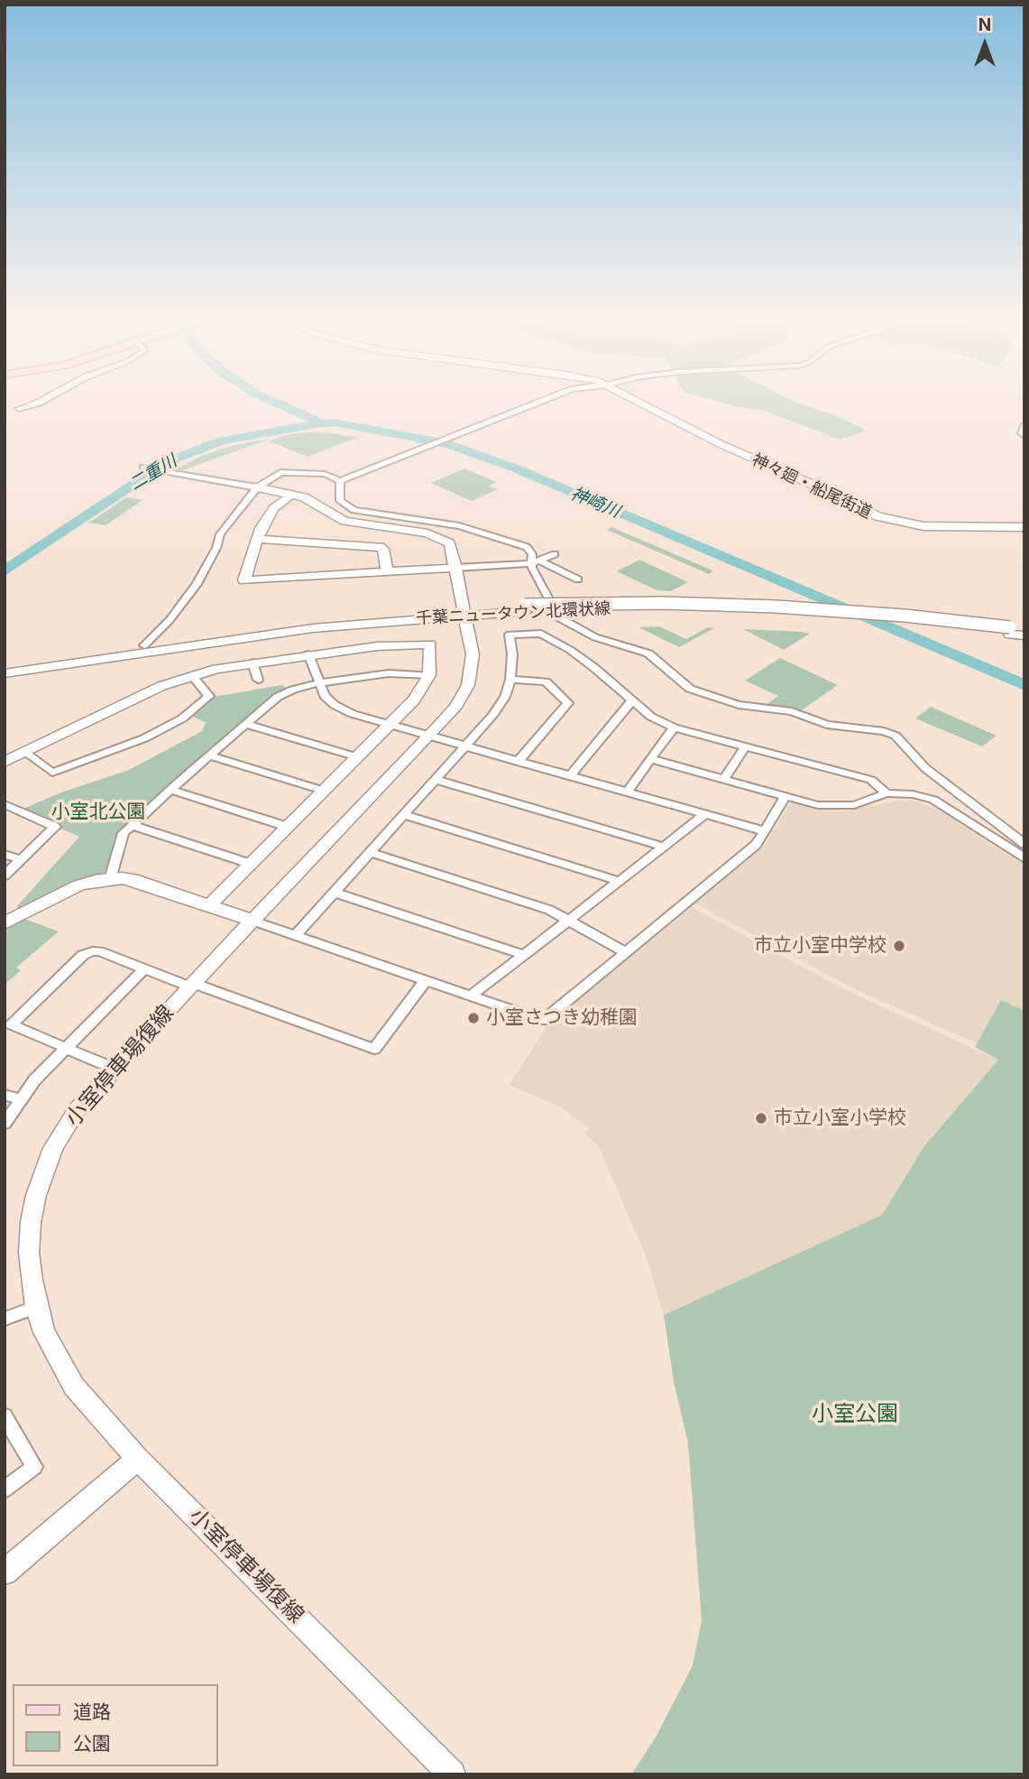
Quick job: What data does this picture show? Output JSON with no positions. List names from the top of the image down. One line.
{"streets":{"street":["神々廻・船尾街道","千葉ニュータウン北環状線","小室停車場復線"]},"crossings":[["千葉ニュータウン北環状線","小室停車場復線"]],"water":["二重川","神崎川"],"parks":["小室北公園","小室公園"],"places":["市立小室中学校","小室さつき幼稚園","市立小室小学校"],"legend":["道路","公園"],"north":"top"}
